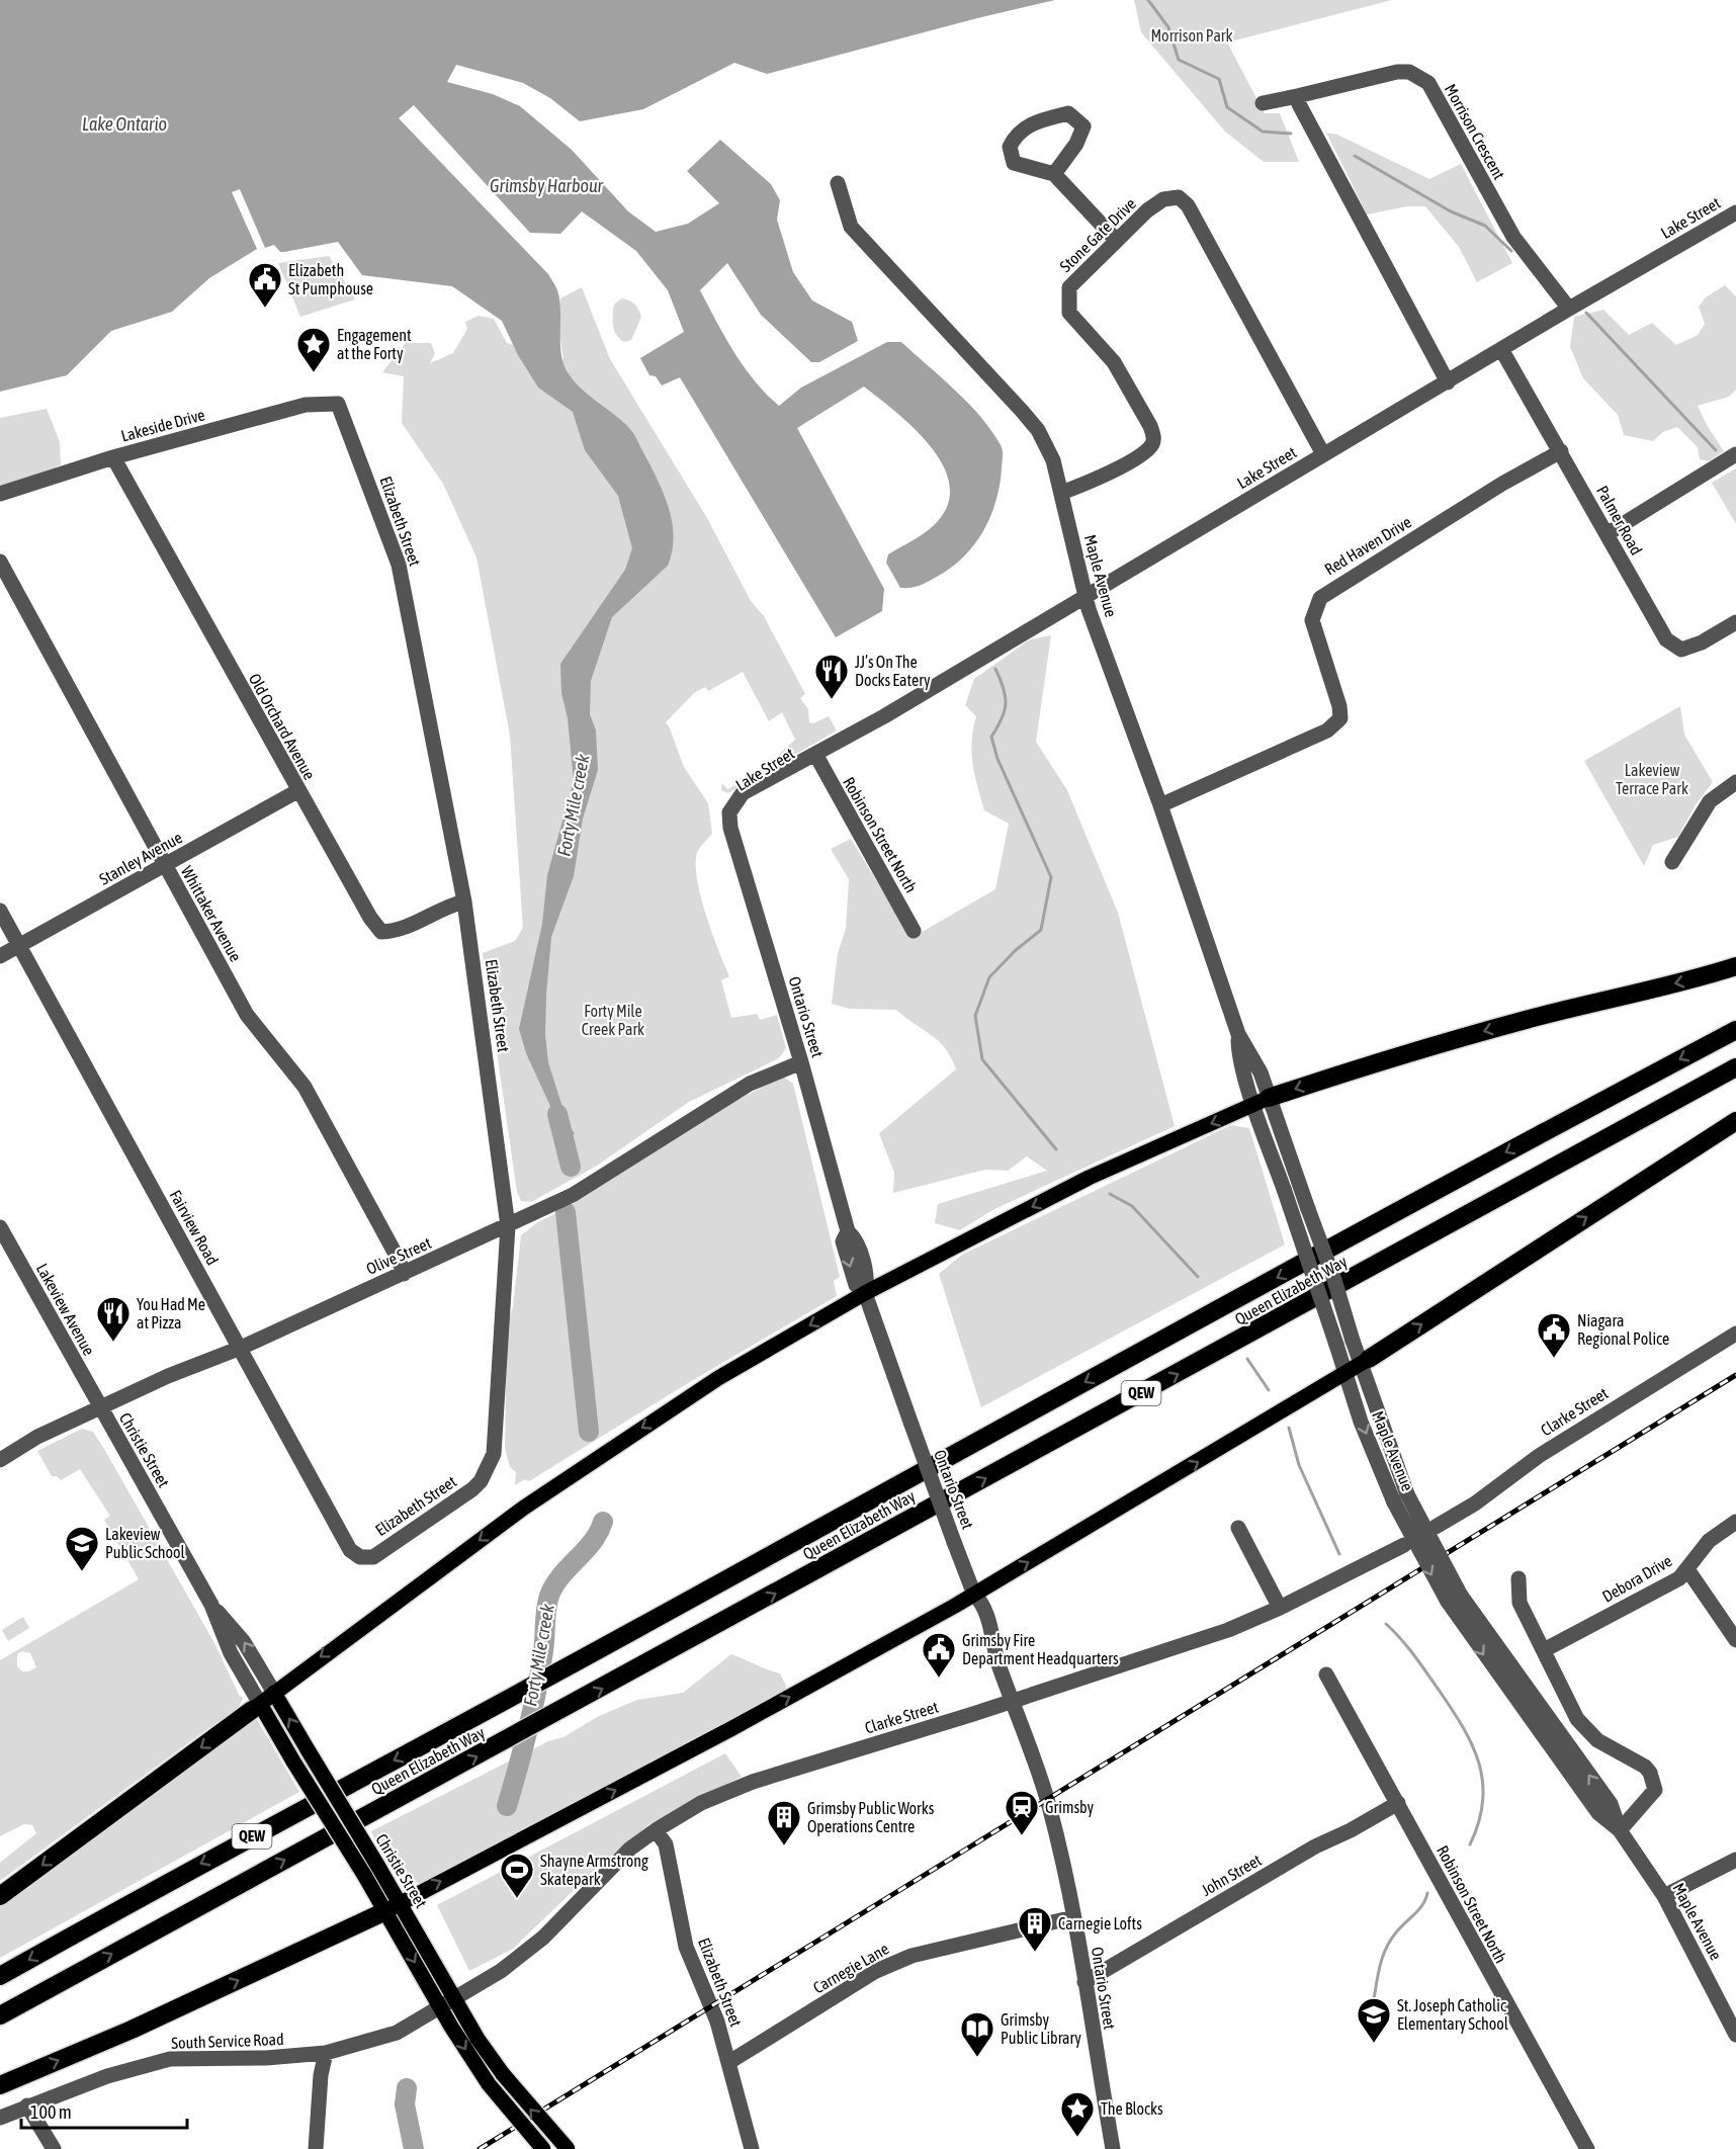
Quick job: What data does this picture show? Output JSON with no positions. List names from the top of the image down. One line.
{"streets":{"highway":["Queen Elizabeth Way","QEW"],"main road":["Christie Street"],"street":["Morrison Crescent","Lake Street","Stone Gate Drive","Lakeside Drive","Palmer Road","Elizabeth Street","Red Haven Drive","Maple Avenue","Old Orchard Avenue","Robinson Street North","Stanley Avenue","Whittaker Avenue","Ontario Street","Fairview Road","Olive Street","Lakeview Avenue","Clarke Street","Debora Drive","John Street","Carnegie Lane","South Service Road"]},"crossings":[["Morrison Crescent","Lake Street"],["Lake Street","Stone Gate Drive"],["Lake Street","Palmer Road"],["Lake Street","Maple Avenue"],["Lake Street","Robinson Street North"],["Lake Street","Ontario Street"],["Stone Gate Drive","Maple Avenue"],["Lakeside Drive","Elizabeth Street"],["Lakeside Drive","Old Orchard Avenue"],["Palmer Road","Red Haven Drive"],["Elizabeth Street","Old Orchard Avenue"],["Elizabeth Street","Fairview Road"],["Elizabeth Street","Olive Street"],["Elizabeth Street","Clarke Street"],["Elizabeth Street","Carnegie Lane"],["Red Haven Drive","Maple Avenue"],["Old Orchard Avenue","Stanley Avenue"],["Robinson Street North","John Street"],["Stanley Avenue","Whittaker Avenue"],["Stanley Avenue","Fairview Road"],["Whittaker Avenue","Olive Street"],["Ontario Street","Olive Street"],["Ontario Street","Clarke Street"],["Ontario Street","John Street"],["Ontario Street","Carnegie Lane"],["Fairview Road","Olive Street"],["Olive Street","Lakeview Avenue"],["Olive Street","Christie Street"],["Lakeview Avenue","Christie Street"],["Clarke Street","Christie Street"],["Clarke Street","South Service Road"],["Christie Street","South Service Road"]],"water":["Lake Ontario","Grimsby Harbour","Forty Mile creek"],"parks":["Morrison Park","Lakeview Terrace Park","Forty Mile Creek Park"],"places":{"public building":["Elizabeth St Pumphouse","Niagara Regional Police","Grimsby Fire Department Headquarters"],"place":["Engagement at the Forty","The Blocks"],"restaurant":["JJ’s On The Docks Eatery","You Had Me at Pizza"],"school or university":["Lakeview Public School","St. Joseph Catholic Elementary School"],"station":["Grimsby"],"building":["Grimsby Public Works Operations Centre","Carnegie Lofts"],"sports":["Shayne Armstrong Skatepark"],"library":["Grimsby Public Library"]},"scale_bar":"100 m"}
